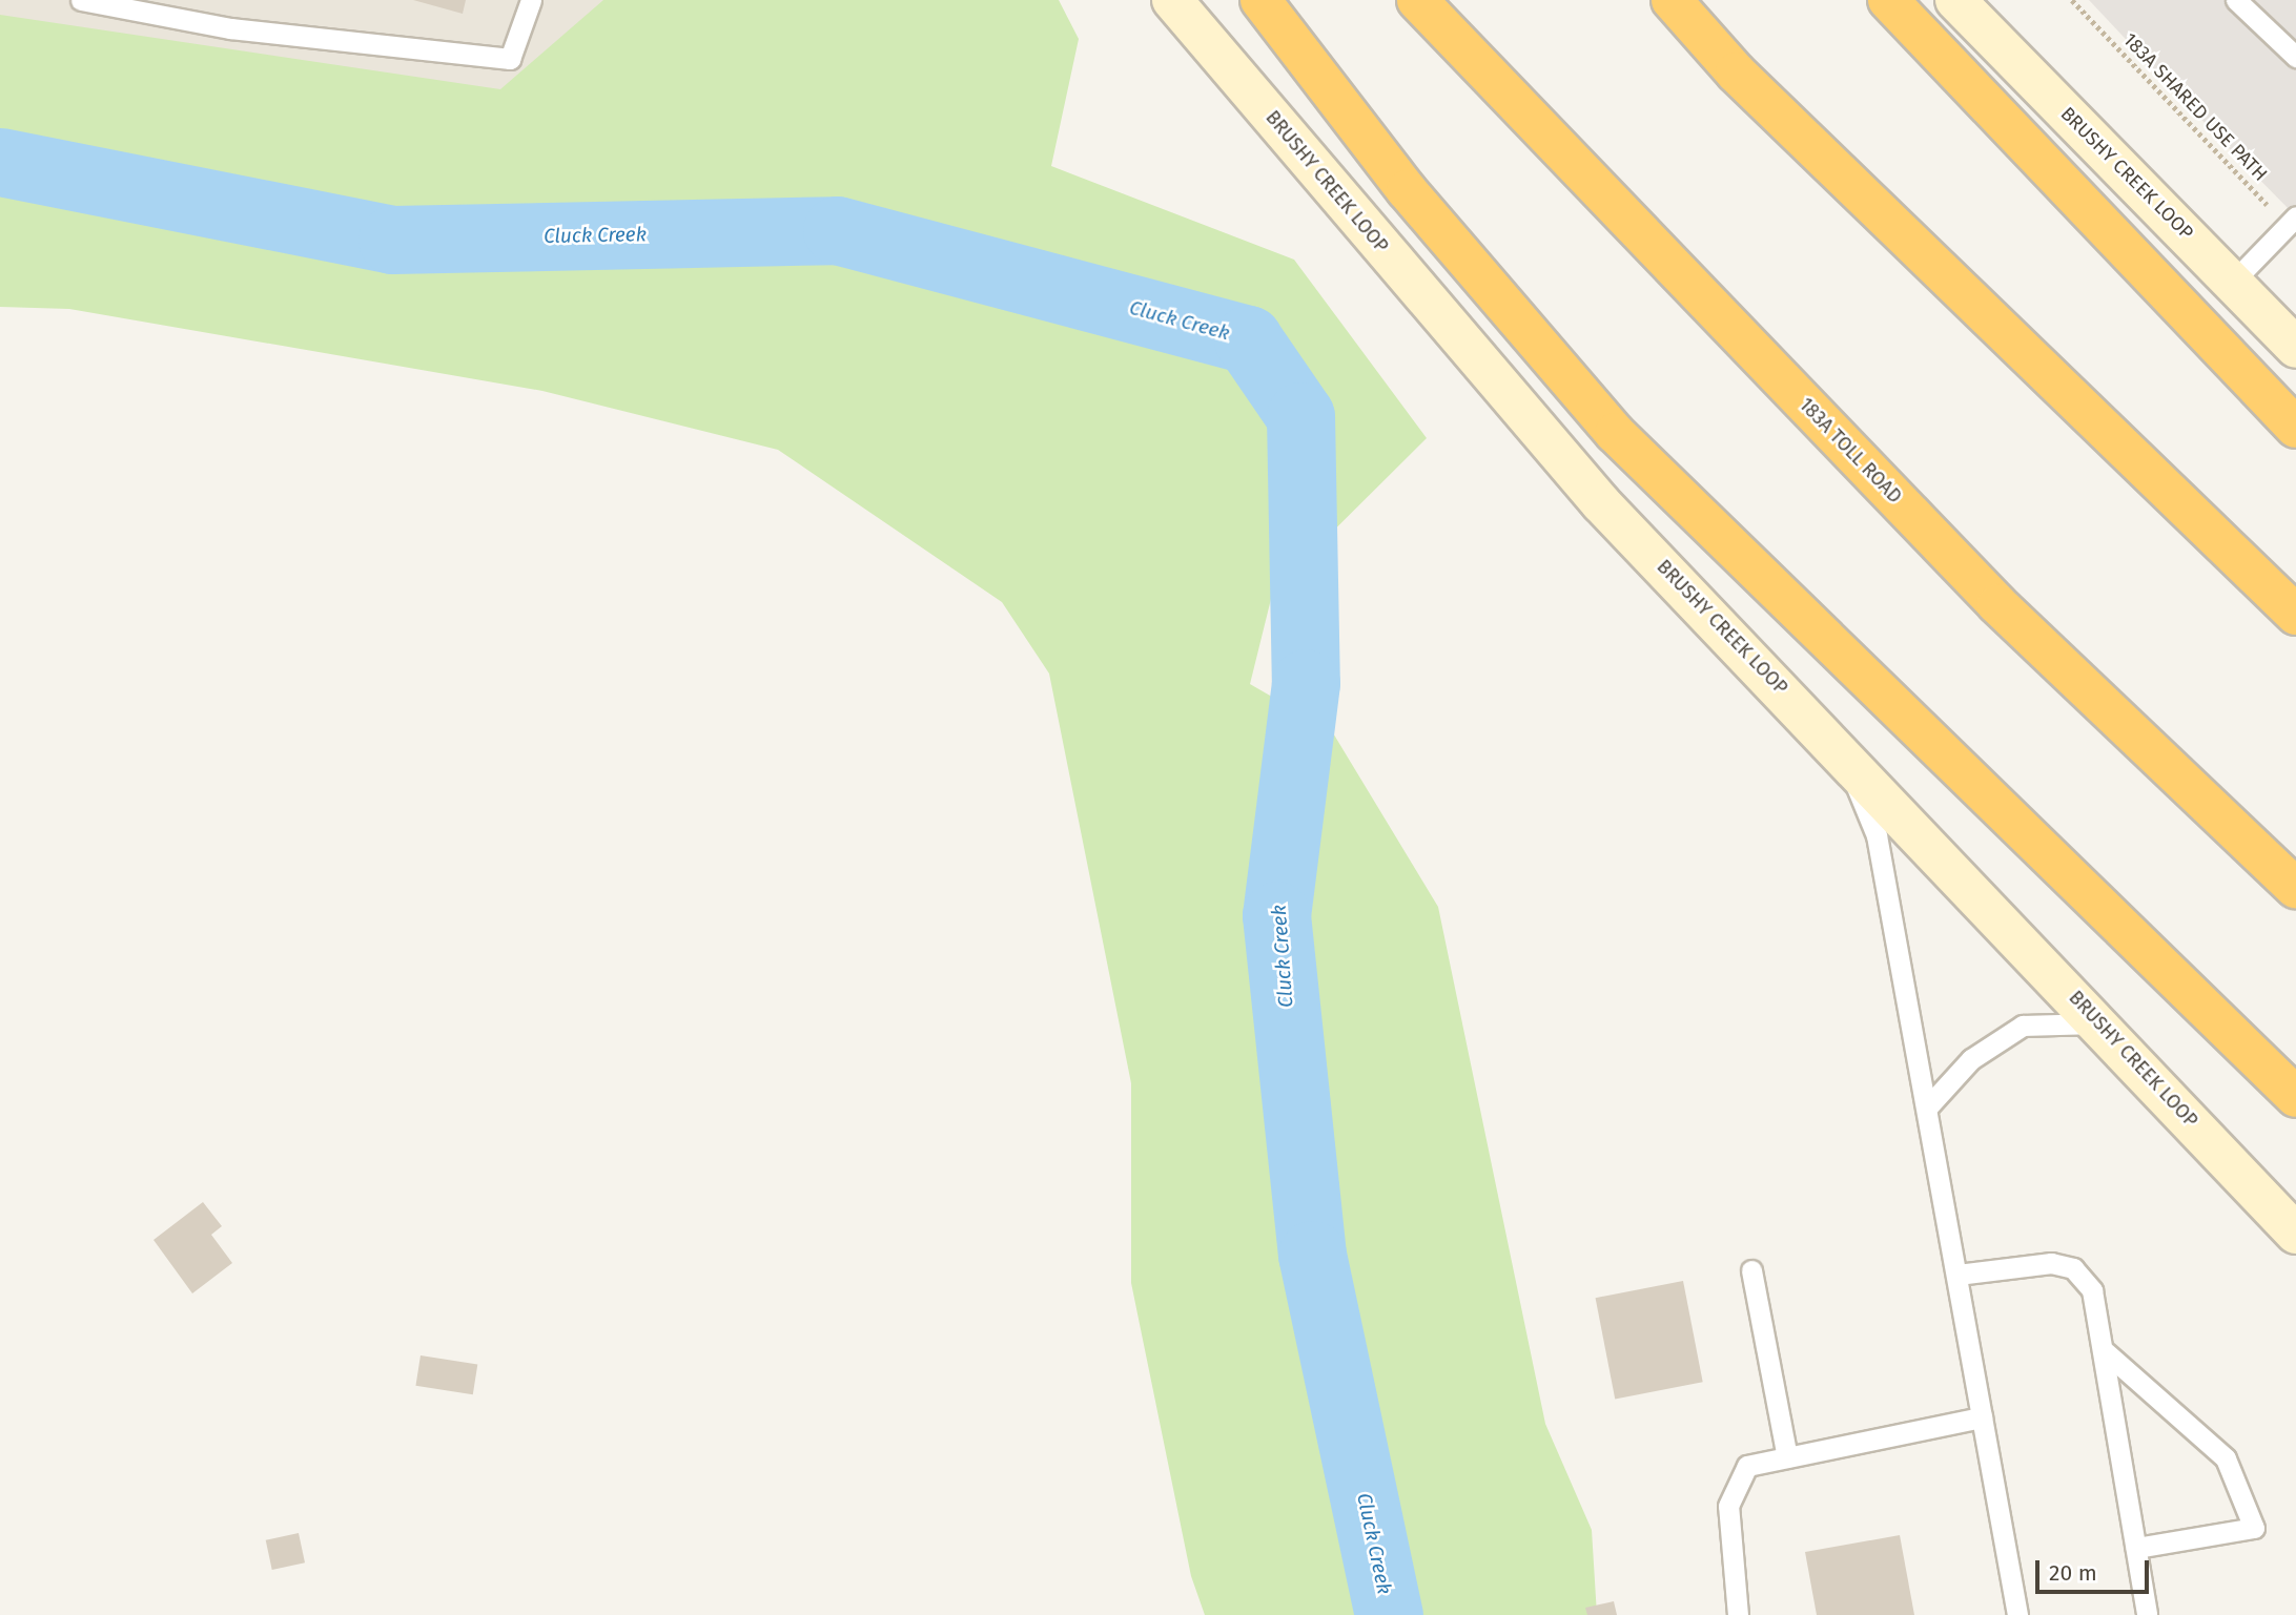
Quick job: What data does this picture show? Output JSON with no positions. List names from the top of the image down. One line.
{"streets":{"highway":["183A TOLL ROAD"],"main road":["BRUSHY CREEK LOOP"],"path":["183A SHARED USE PATH"]},"water":["Cluck Creek"],"scale_bar":"20 m"}
